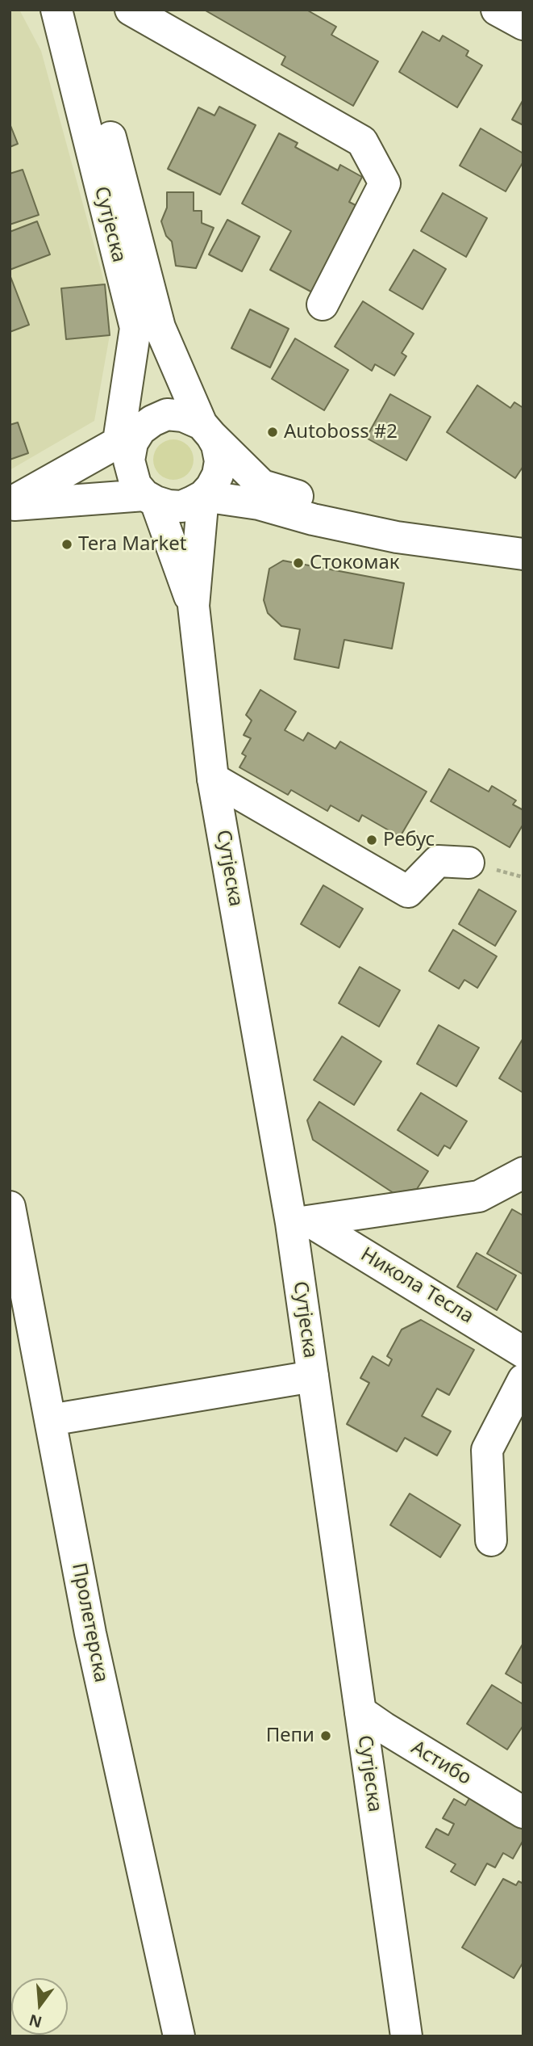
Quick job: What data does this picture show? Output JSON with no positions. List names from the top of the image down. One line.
{"streets":{"street":["Сутјеска","Никола Тесла","Пролетерска","Астибо"]},"crossings":[["Сутјеска","Никола Тесла"],["Сутјеска","Астибо"]],"places":["Autoboss #2","Tera Market","Стокомак","Ребус","Пепи"],"north":"bottom"}
